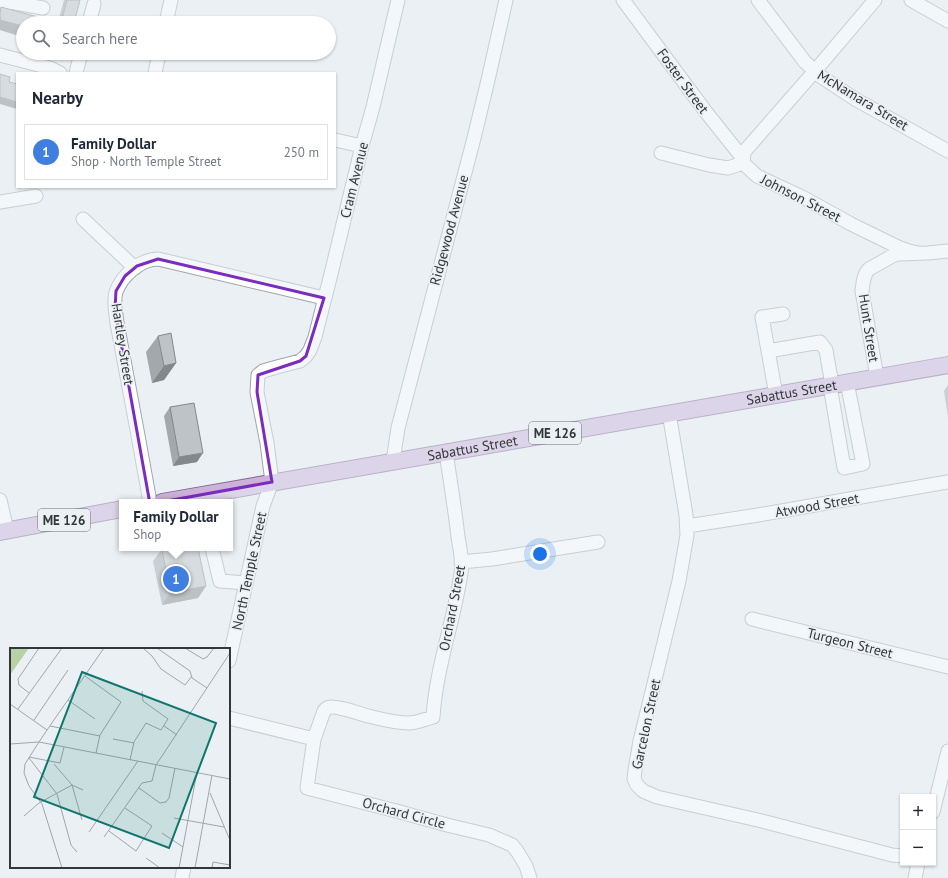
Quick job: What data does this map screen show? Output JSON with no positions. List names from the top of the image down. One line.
{"streets":{"main road":["Sabattus Street","ME 126"],"street":["Foster Street","McNamara Street","Cram Avenue","Johnson Street","Ridgewood Avenue","Hunt Street","Hartley Street","Atwood Street","North Temple Street","Orchard Street","Turgeon Street","Garcelon Street","Orchard Circle"]},"crossings":[["Foster Street","Johnson Street"],["Cram Avenue","Hartley Street"],["Cram Avenue","Sabattus Street"],["Cram Avenue","North Temple Street"],["Johnson Street","Hunt Street"],["Ridgewood Avenue","Sabattus Street"],["Hunt Street","Sabattus Street"],["Sabattus Street","North Temple Street"],["Sabattus Street","Orchard Street"],["Sabattus Street","Garcelon Street"],["Atwood Street","Garcelon Street"],["Orchard Street","Orchard Circle"]],"page":{"search":"Search here","heading":"Nearby","list":[{"mark":"1","name":"Family Dollar","note":"Shop · North Temple Street","value":"250 m"}],"popup":["Family Dollar","Shop"],"pins":"1","map_buttons":["+","−"]}}
